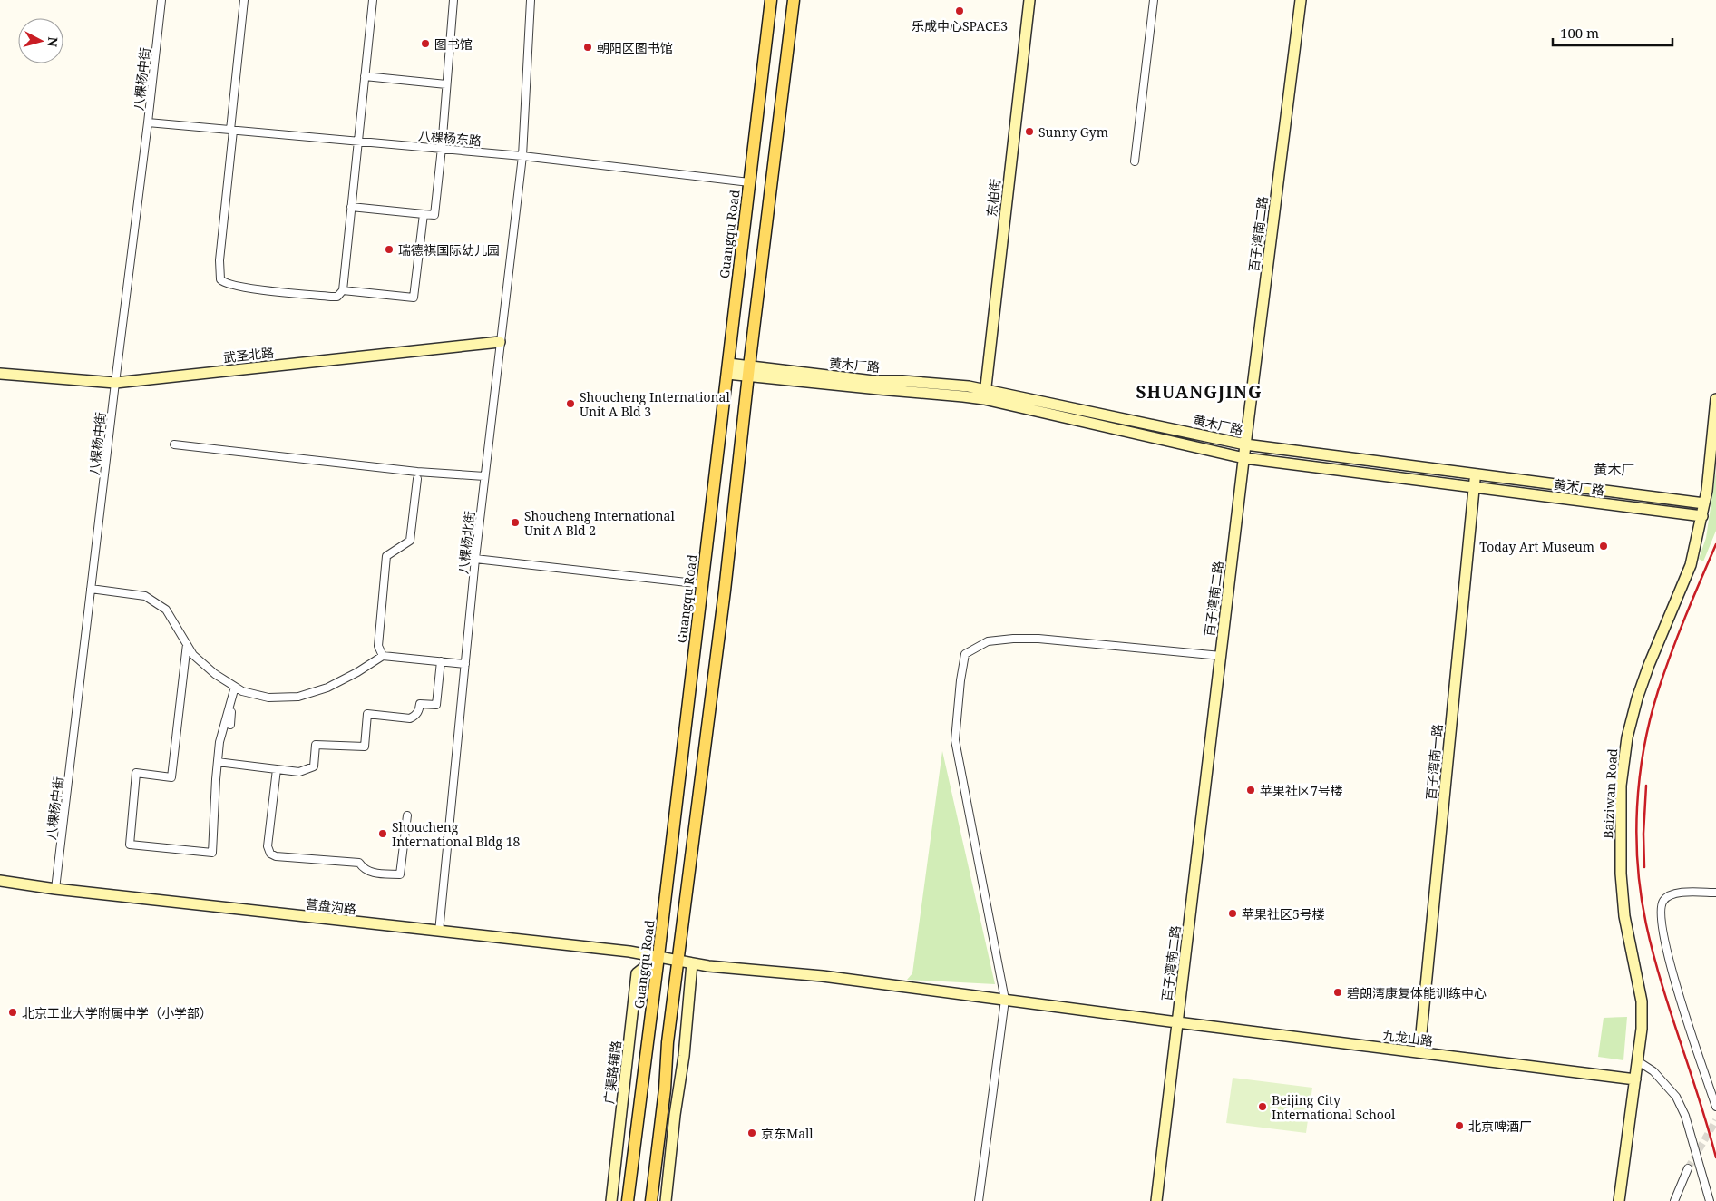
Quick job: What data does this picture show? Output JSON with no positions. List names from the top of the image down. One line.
{"streets":{"main road":["Guangqu Road"],"street":["八棵杨中街","八棵杨东路","东柏街","百子湾南二路","武圣北路","黄木厂路","八棵杨北街","百子湾南一路","Baiziwan Road","营盘沟路","九龙山路","广渠路辅路"]},"crossings":[["八棵杨中街","八棵杨东路"],["八棵杨中街","武圣北路"],["八棵杨中街","营盘沟路"],["八棵杨东路","Guangqu Road"],["八棵杨东路","八棵杨北街"],["东柏街","黄木厂路"],["Guangqu Road","黄木厂路"],["Guangqu Road","营盘沟路"],["Guangqu Road","广渠路辅路"],["百子湾南二路","黄木厂路"],["百子湾南二路","九龙山路"],["武圣北路","八棵杨北街"],["黄木厂路","百子湾南一路"],["黄木厂路","Baiziwan Road"],["八棵杨北街","营盘沟路"],["百子湾南一路","九龙山路"],["Baiziwan Road","九龙山路"],["营盘沟路","九龙山路"],["营盘沟路","广渠路辅路"]],"districts":["SHUANGJING","黄木厂"],"places":["乐成中心SPACE3","图书馆","朝阳区图书馆","Sunny Gym","瑞德祺国际幼儿园","Shoucheng International Unit A Bld 3","Shoucheng International Unit A Bld 2","Today Art Museum","苹果社区7号楼","Shoucheng International Bldg 18","苹果社区5号楼","碧朗湾康复体能训练中心","北京工业大学附属中学（小学部）","Beijing City International School","北京啤酒厂","京东Mall"],"scale_bar":"100 m","north":"right"}
